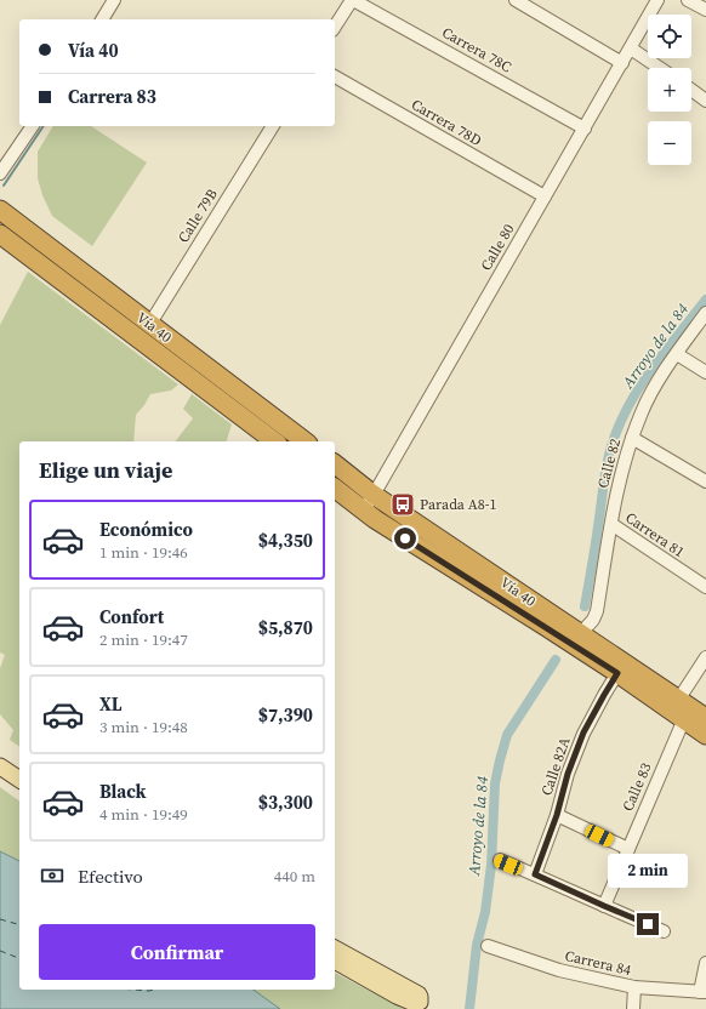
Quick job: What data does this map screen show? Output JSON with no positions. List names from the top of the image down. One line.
{"streets":{"highway":["Vía 40"],"street":["Carrera 78C","Carrera 78D","Calle 79B","Calle 80","Calle 82","Carrera 81","Calle 82A","Calle 83","Carrera 84"]},"crossings":[["Carrera 78C","Calle 80"],["Carrera 78D","Calle 80"],["Calle 79B","Vía 40"],["Calle 80","Vía 40"],["Vía 40","Calle 82"],["Vía 40","Calle 82A"],["Vía 40","Calle 83"],["Calle 82","Carrera 81"]],"water":["Arroyo de la 84"],"places":{"bus stop":["Parada A8-1"]},"page":{"map_buttons":["+","−"],"banner":["Vía 40","Carrera 83"],"heading":"Elige un viaje","list":[{"name":"Económico","note":"1 min · 19:46","value":"$4,350"},{"name":"Confort","note":"2 min · 19:47","value":"$5,870"},{"name":"XL","note":"3 min · 19:48","value":"$7,390"},{"name":"Black","note":"4 min · 19:49","value":"$3,300"}],"pay":["Efectivo","440 m"],"bubble":"2 min","buttons":"Confirmar"}}
